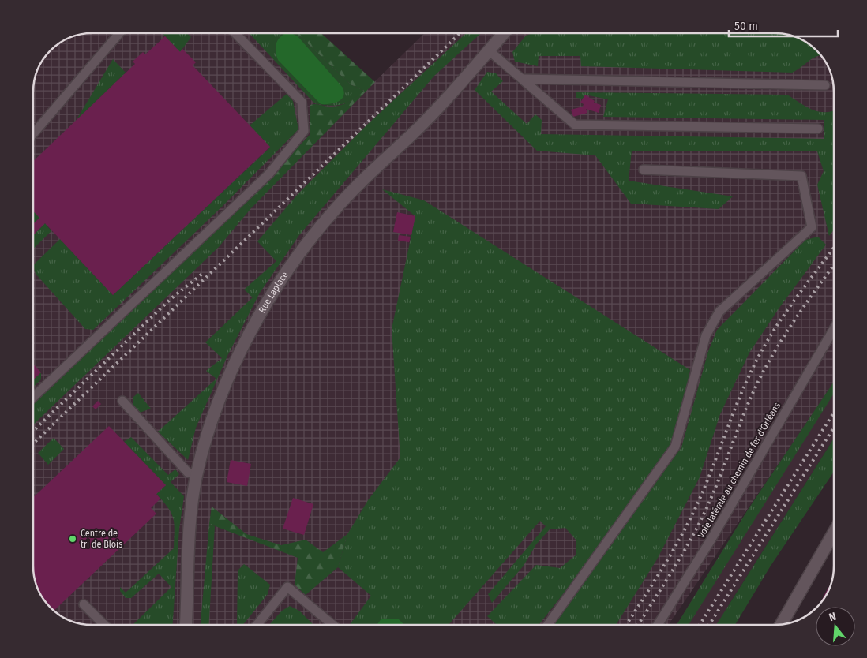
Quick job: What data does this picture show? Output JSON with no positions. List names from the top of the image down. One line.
{"streets":{"street":["Rue Laplace"],"lane":["Voie latérale au chemin de fer d'Orléans"]},"places":["Centre de tri de Blois"],"scale_bar":"50 m","north":"top"}
